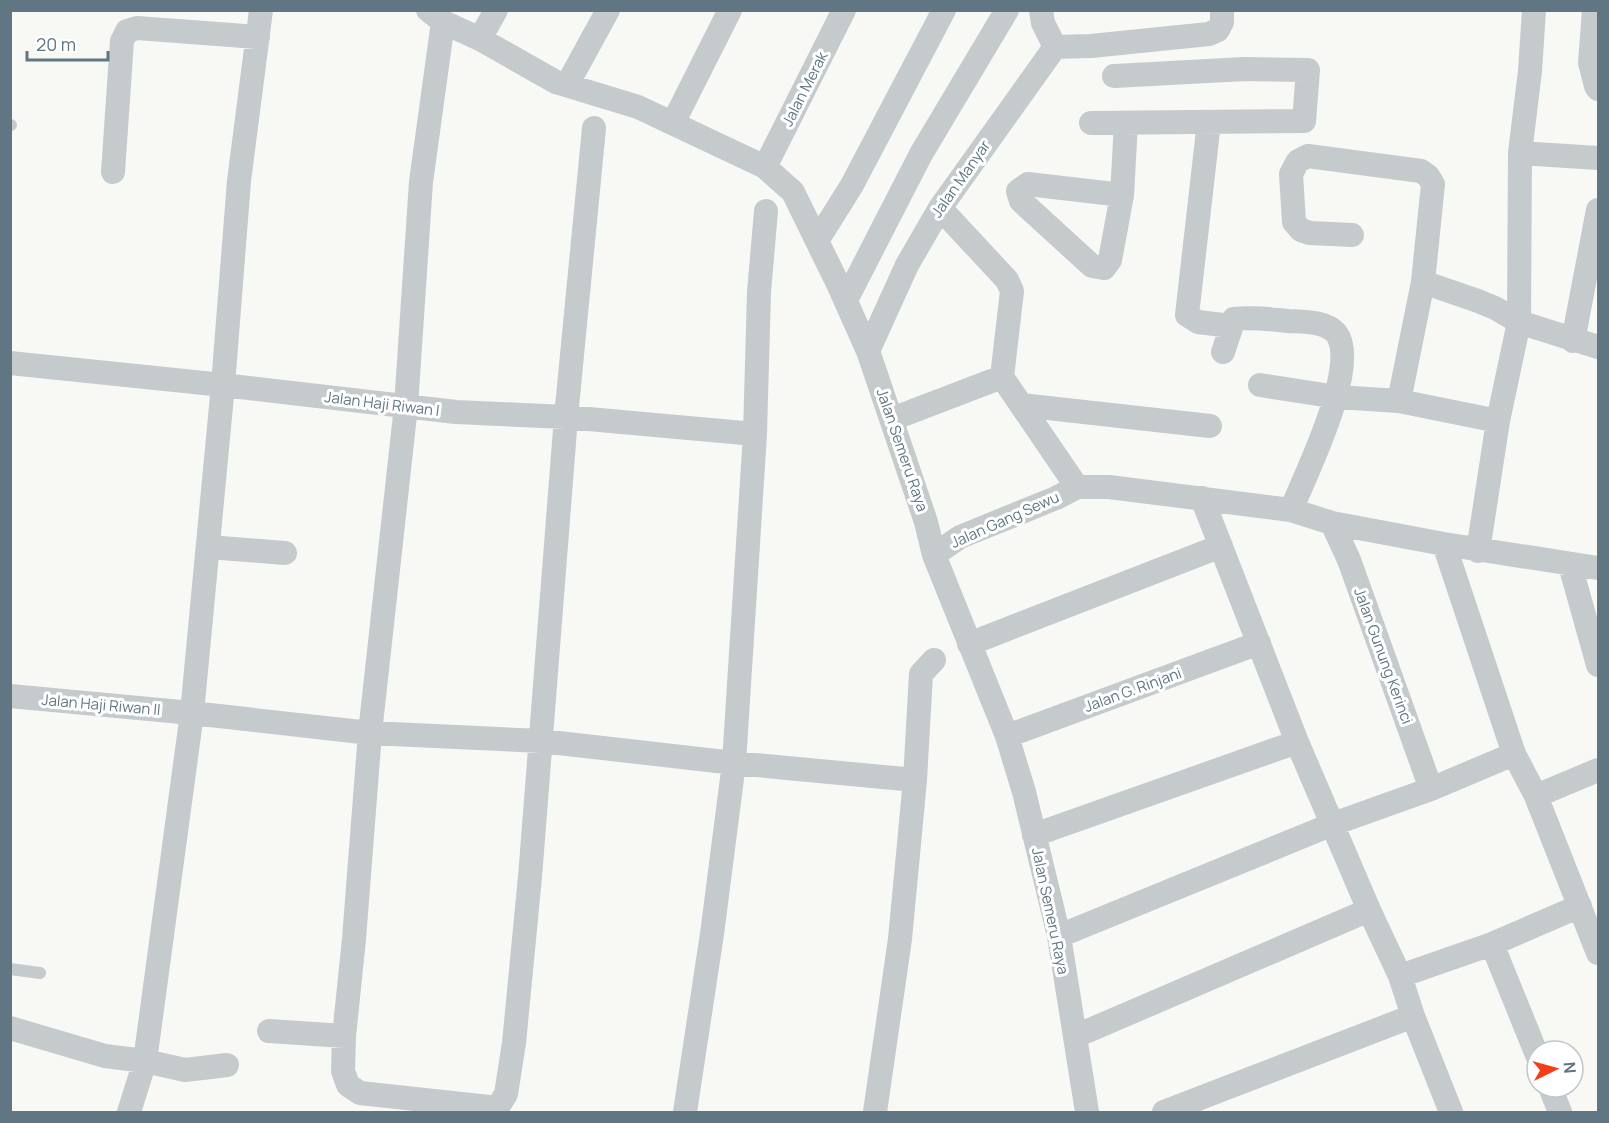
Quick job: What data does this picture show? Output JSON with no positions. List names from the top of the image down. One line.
{"streets":{"street":["Jalan Merak","Jalan Manyar","Jalan Haji Riwan I","Jalan Semeru Raya","Jalan Gang Sewu","Jalan Gunung Kerinci","Jalan G. Rinjani","Jalan Haji Riwan II"]},"crossings":[["Jalan Merak","Jalan Semeru Raya"],["Jalan Manyar","Jalan Semeru Raya"],["Jalan Semeru Raya","Jalan Gang Sewu"],["Jalan Semeru Raya","Jalan G. Rinjani"]],"scale_bar":"20 m","north":"right"}
